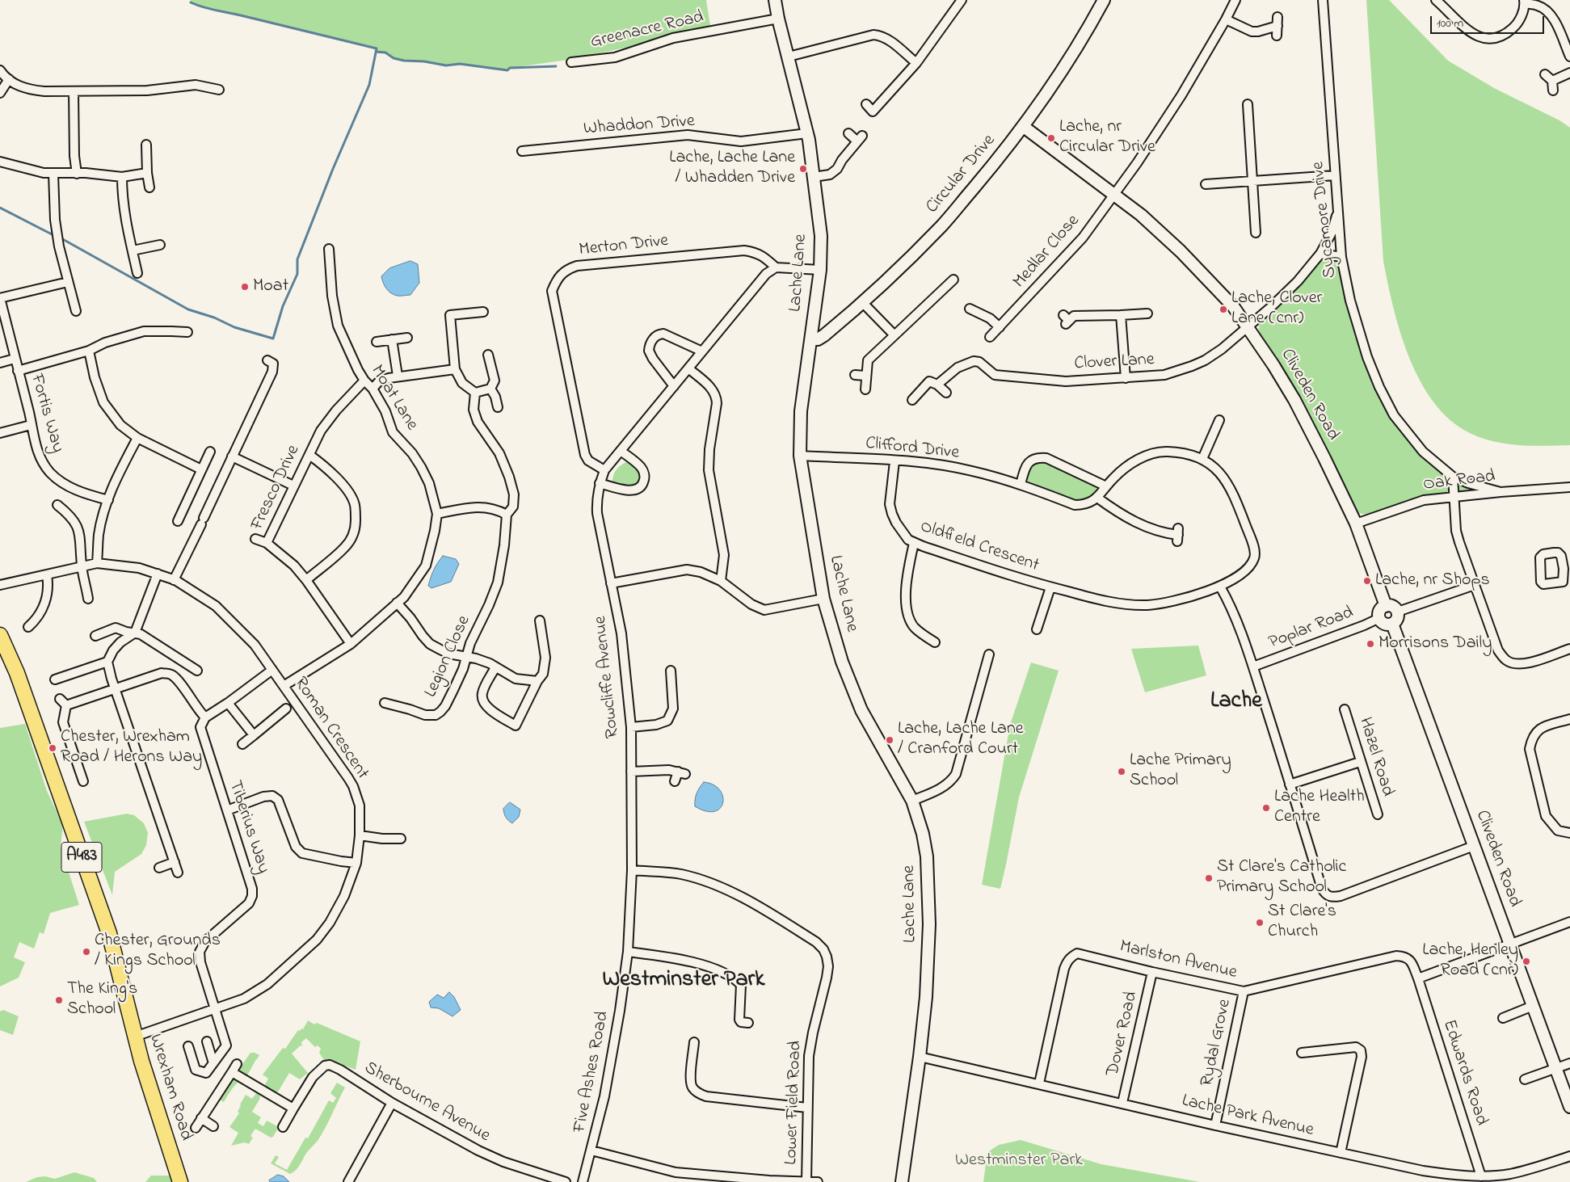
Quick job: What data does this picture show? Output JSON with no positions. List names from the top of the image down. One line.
{"streets":{"highway":["A483","Wrexham Road"],"street":["Greenacre Road","Whaddon Drive","Circular Drive","Sycamore Drive","Merton Drive","Medlar Close","Lache Lane","Clover Lane","Cliveden Road","Moat Lane","Fortis Way","Clifford Drive","Oak Road","Fresco Drive","Oldfield Crescent","Poplar Road","Legion Close","Rowcliffe Avenue","Roman Crescent","Hazel Road","Tiberius Way","Marlston Avenue","Dover Road","Rydal Grove","Five Ashes Road","Edwards Road","Sherbourne Avenue","Lower Field Road","Lache Park Avenue"]},"crossings":[["Greenacre Road","Lache Lane"],["Whaddon Drive","Lache Lane"],["Circular Drive","Lache Lane"],["Circular Drive","Cliveden Road"],["Sycamore Drive","Clover Lane"],["Sycamore Drive","Oak Road"],["Merton Drive","Rowcliffe Avenue"],["Medlar Close","Cliveden Road"],["Lache Lane","Clifford Drive"],["Lache Lane","Lache Park Avenue"],["Clover Lane","Cliveden Road"],["Cliveden Road","Oak Road"],["Cliveden Road","Poplar Road"],["Moat Lane","Fresco Drive"],["Moat Lane","Roman Crescent"],["Clifford Drive","Oldfield Crescent"],["Rowcliffe Avenue","Five Ashes Road"],["Rowcliffe Avenue","Lower Field Road"],["Roman Crescent","Tiberius Way"],["Roman Crescent","Wrexham Road"],["Marlston Avenue","Dover Road"],["Marlston Avenue","Rydal Grove"],["Marlston Avenue","Edwards Road"],["Marlston Avenue","Lache Park Avenue"],["Dover Road","Lache Park Avenue"],["Rydal Grove","Lache Park Avenue"],["Five Ashes Road","Lower Field Road"],["Edwards Road","Lache Park Avenue"]],"districts":["Lache","Westminster Park"],"parks":["Westminster Park"],"places":["Lache, nr Circular Drive","Lache, Lache Lane / Whadden Drive","Moat","Lache, Clover Lane (cnr)","Lache, nr Shops","Morrisons Daily","Lache, Lache Lane / Cranford Court","Chester, Wrexham Road / Herons Way","Lache Primary School","Lache Health Centre","St Clare's Catholic Primary School","St Clare's Church","Chester, Grounds / Kings School","Lache, Henley Road (cnr)","The King's School"],"scale_bar":"100 m"}
